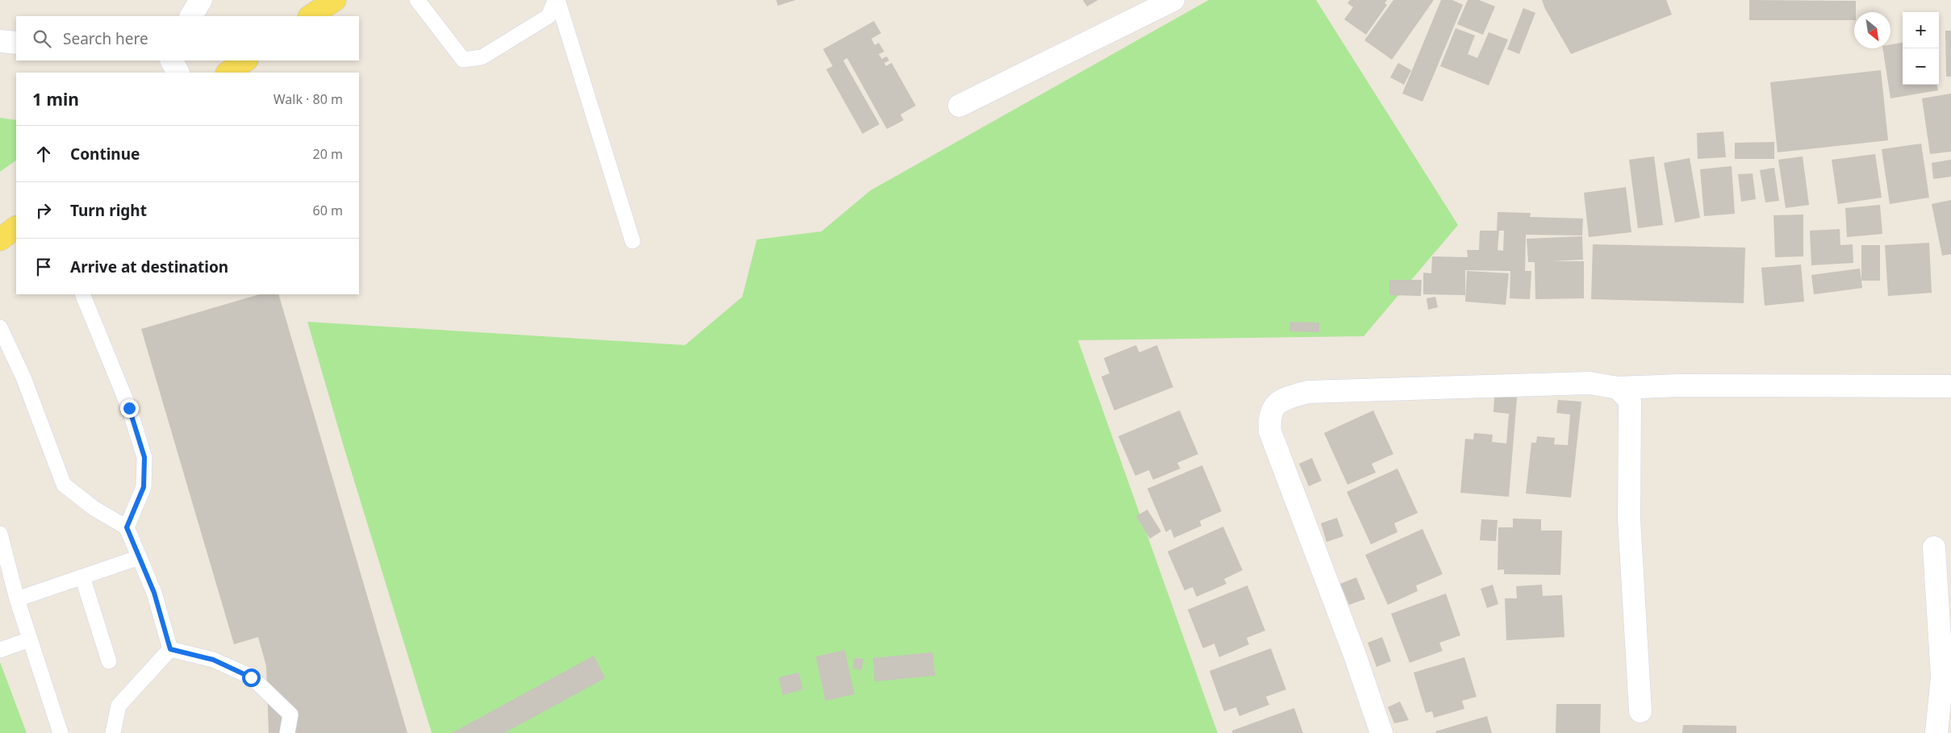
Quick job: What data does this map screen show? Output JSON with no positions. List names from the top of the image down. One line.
{"north":"bottom right","page":{"map_buttons":["+","−"],"search":"Search here","heading":["1 min","Walk · 80 m"],"list":[["Continue","20 m"],["Turn right","60 m"],"Arrive at destination"]}}
